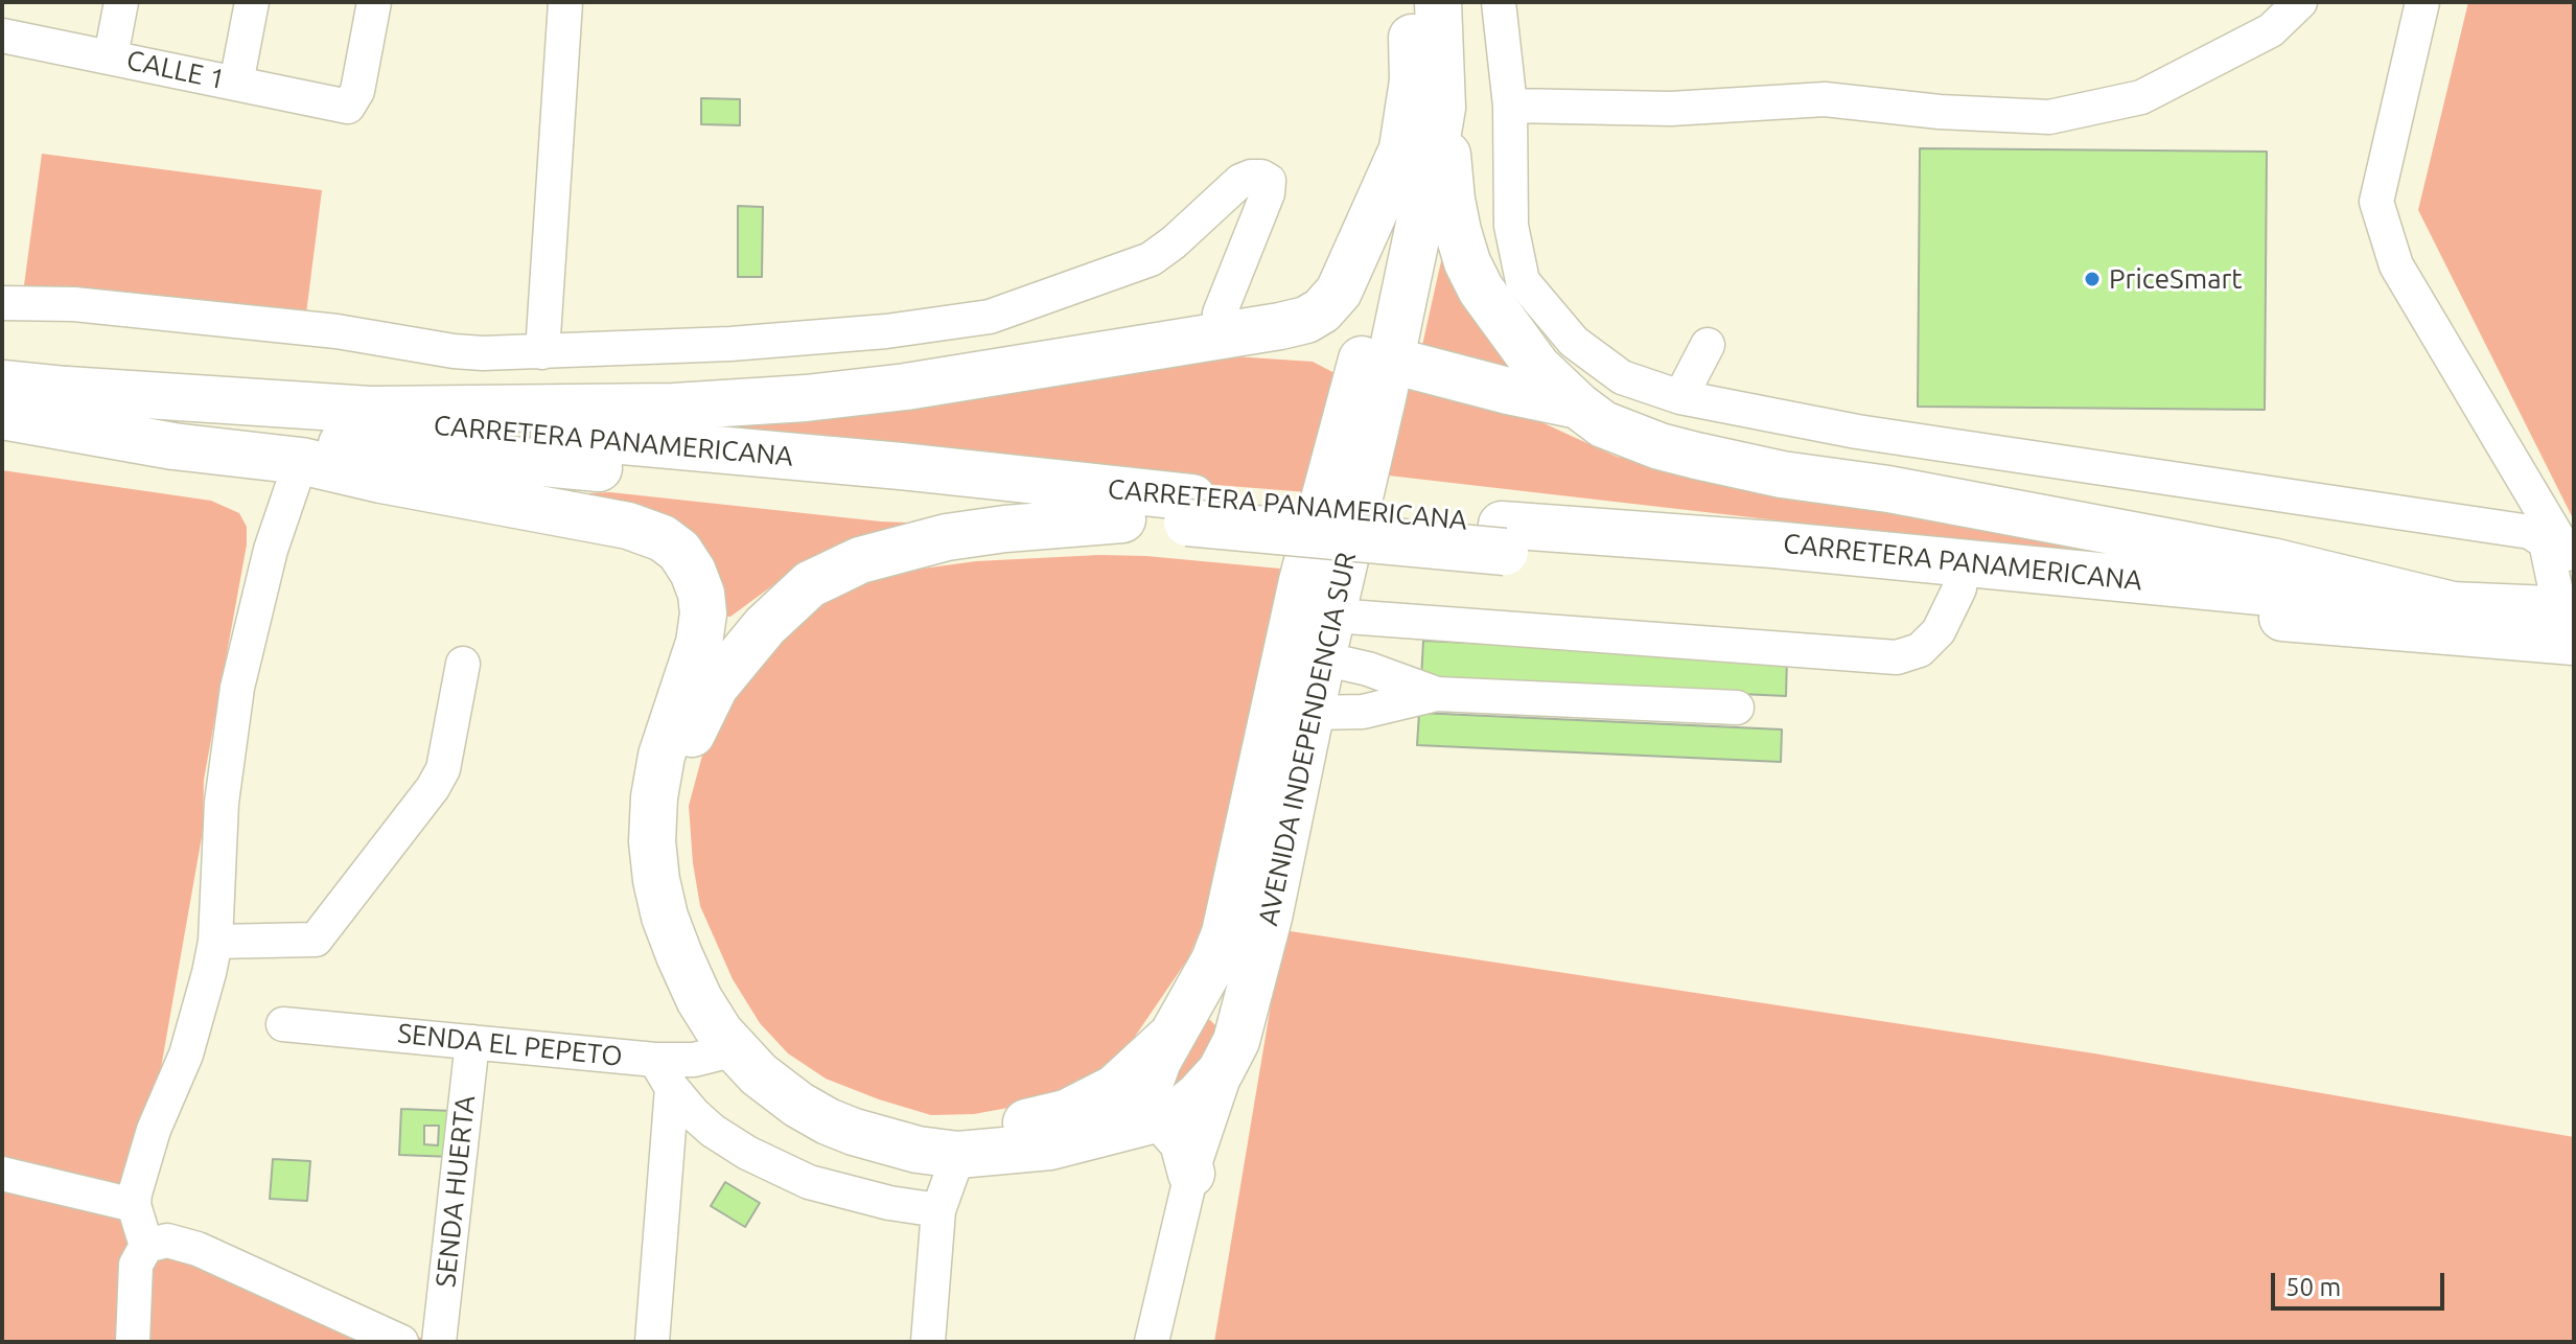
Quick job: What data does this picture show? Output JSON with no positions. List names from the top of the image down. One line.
{"streets":{"highway":["CARRETERA PANAMERICANA","AVENIDA INDEPENDENCIA SUR"],"street":["CALLE 1","SENDA EL PEPETO","SENDA HUERTA"]},"crossings":[["SENDA EL PEPETO","SENDA HUERTA"]],"places":["PriceSmart"],"scale_bar":"50 m"}
